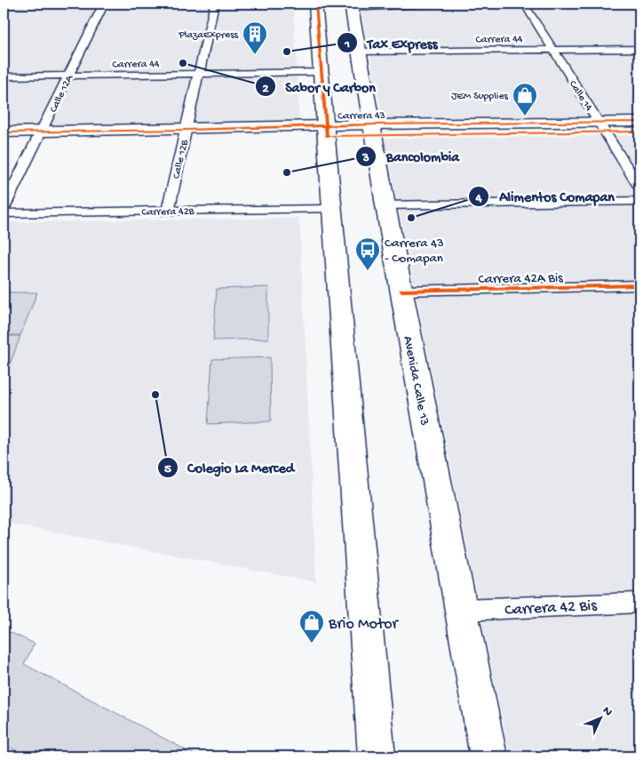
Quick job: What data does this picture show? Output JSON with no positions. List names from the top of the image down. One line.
{"streets":{"main road":["Carrera 43","Avenida Calle 13"],"street":["Carrera 44","Calle 12A","Calle 14","Calle 12B","Carrera 42B","Carrera 42A Bis","Carrera 42 Bis"]},"crossings":[["Carrera 44","Calle 12A"],["Carrera 44","Calle 14"],["Carrera 44","Calle 12B"],["Carrera 44","Avenida Calle 13"],["Calle 12A","Carrera 43"],["Calle 14","Carrera 43"],["Carrera 43","Calle 12B"],["Carrera 43","Avenida Calle 13"],["Calle 12B","Carrera 42B"],["Carrera 42A Bis","Avenida Calle 13"],["Avenida Calle 13","Carrera 42 Bis"]],"places":{"other":["Tax Express","Sabor y Carbon","Bancolombia","Alimentos Comapan","Colegio La Merced"],"building":["PlazaExpress"],"shop":["JEM Supplies","Brio Motor"],"bus stop":["Carrera 43 - Comapan"]},"north":"top right"}
